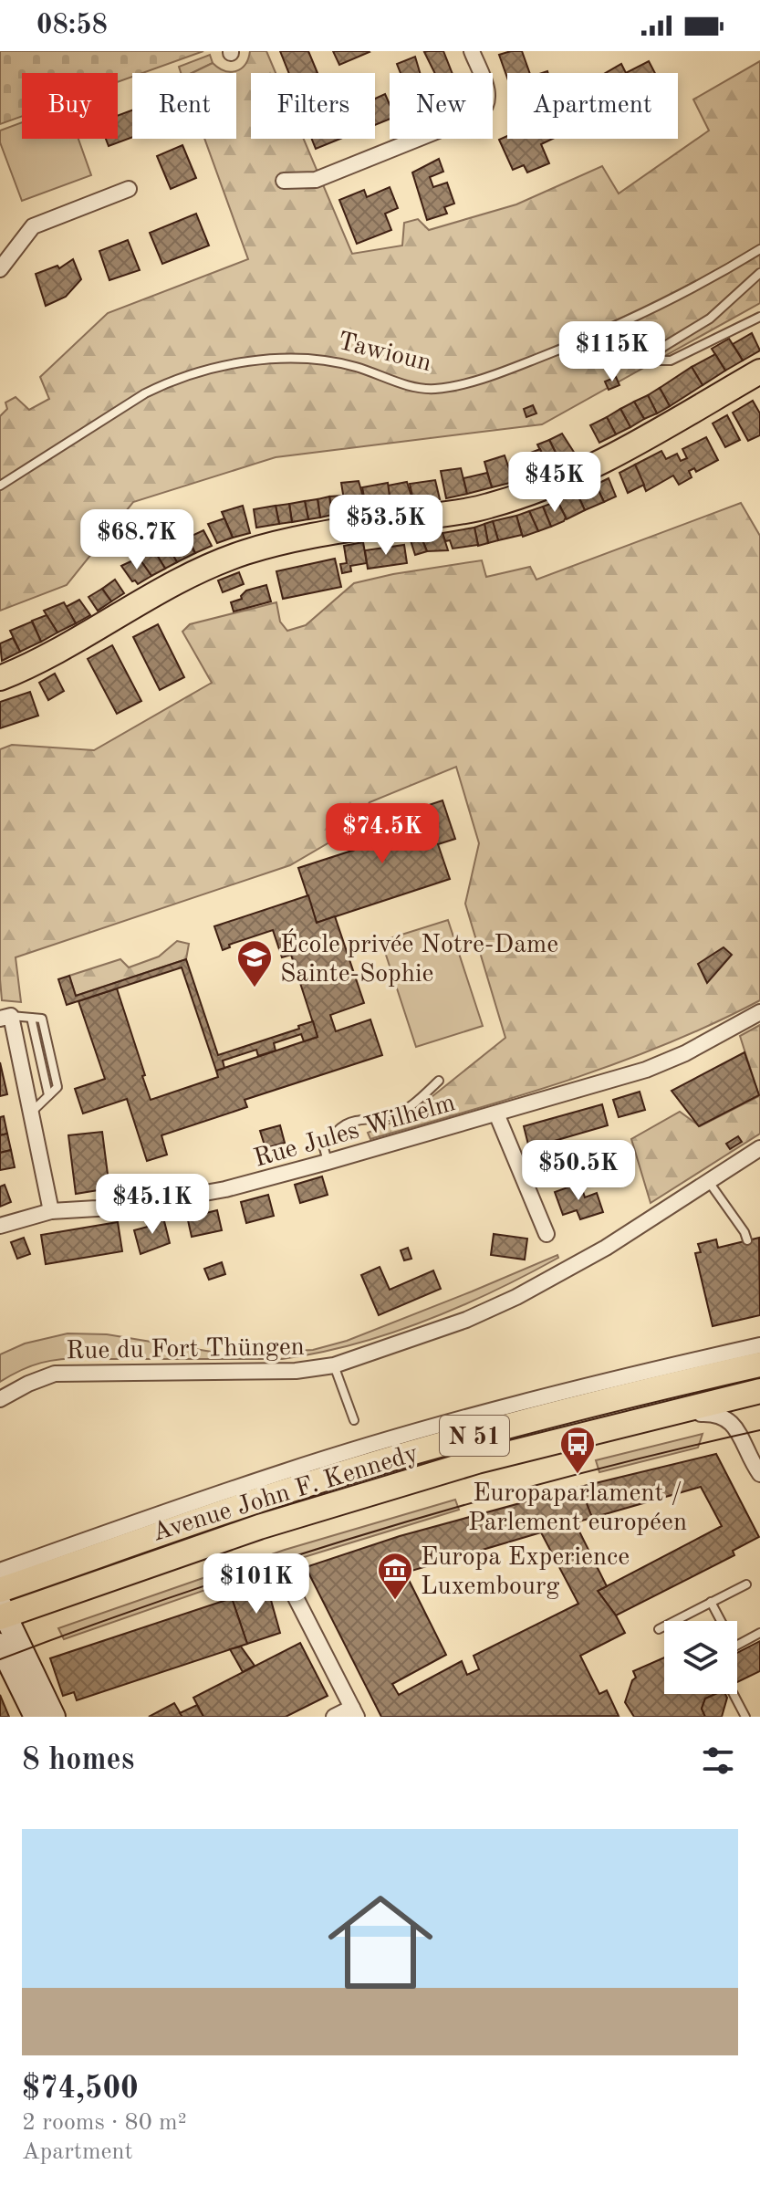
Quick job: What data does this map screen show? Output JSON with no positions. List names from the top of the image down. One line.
{"streets":{"main road":["N 51","Avenue John F. Kennedy"],"street":["Rue Jules Wilhelm","Rue du Fort Thüngen"],"lane":["Tawioun"]},"places":{"school or university":["École privée Notre-Dame Sainte-Sophie"],"bus stop":["Europaparlament / Parlement européen"],"museum":["Europa Experience Luxembourg"]},"page":{"status":"08:58","chip":["Buy","Rent","Filters","New","Apartment"],"price":["$115K","$45K","$53.5K","$68.7K","$74.5K","$50.5K","$45.1K","$101K"],"heading":"8 homes","list":[{"name":"$74,500","note":"2 rooms · 80 m² · Apartment"}]}}
